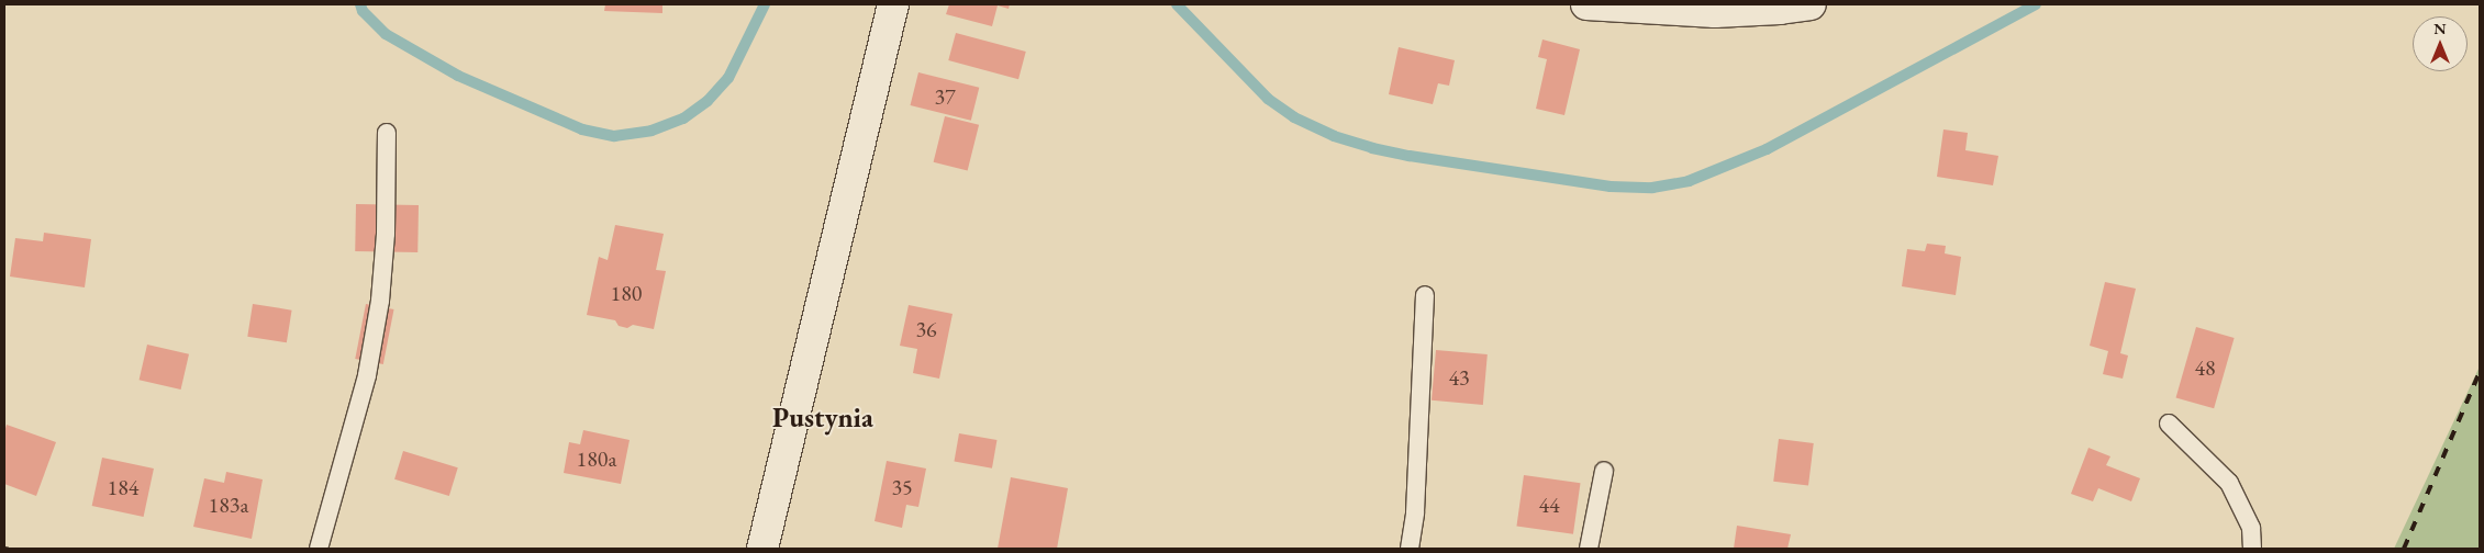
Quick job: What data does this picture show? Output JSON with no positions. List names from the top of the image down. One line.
{"districts":["Pustynia"],"house_numbers":["37","180","36","48","43","180a","184","35","183a","44"],"north":"top"}
